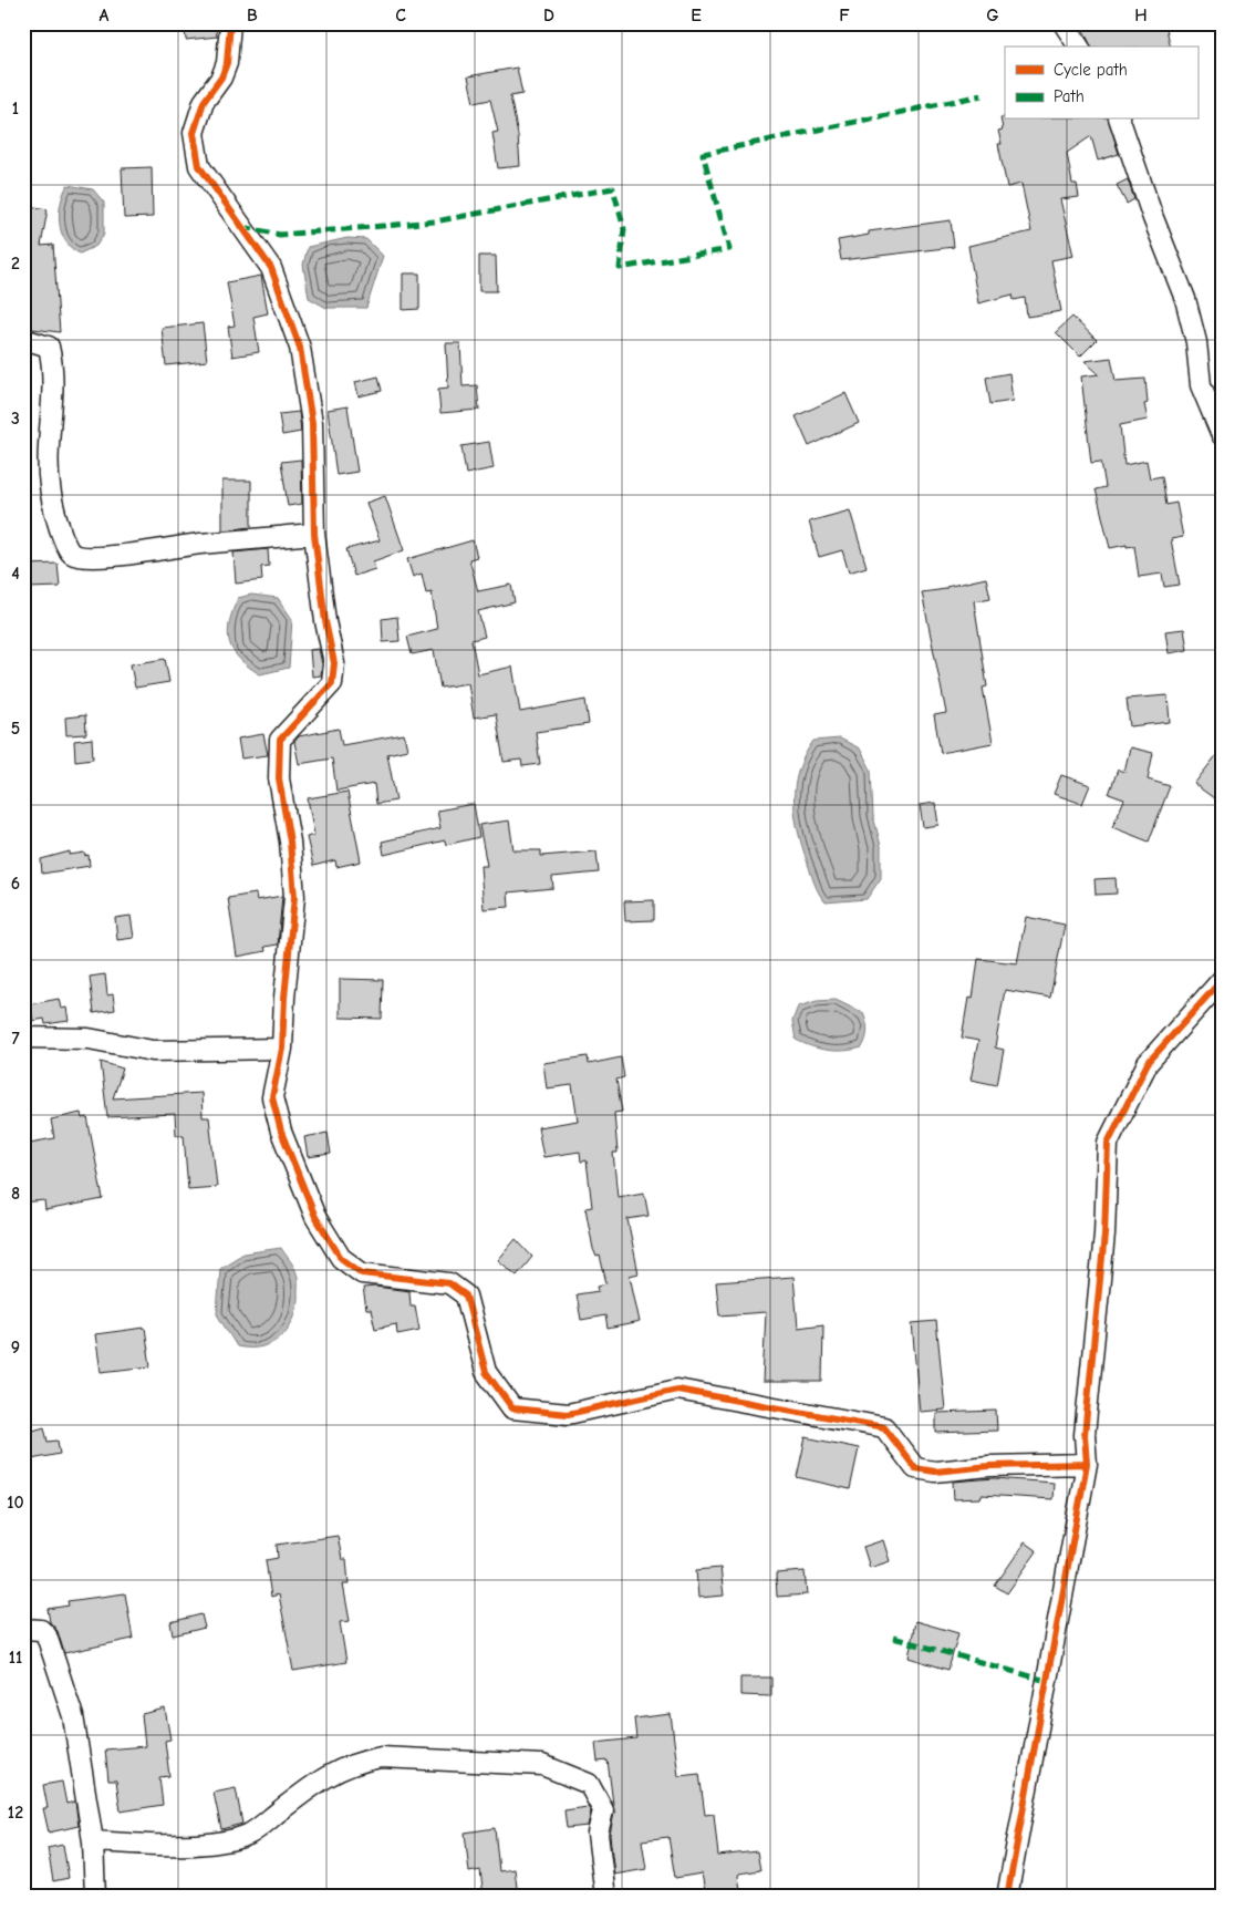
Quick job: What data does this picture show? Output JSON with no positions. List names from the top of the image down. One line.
{"legend":["Cycle path","Path"],"grid":{"columns":["A","B","C","D","E","F","G","H"],"rows":["1","2","3","4","5","6","7","8","9","10","11","12"]}}
